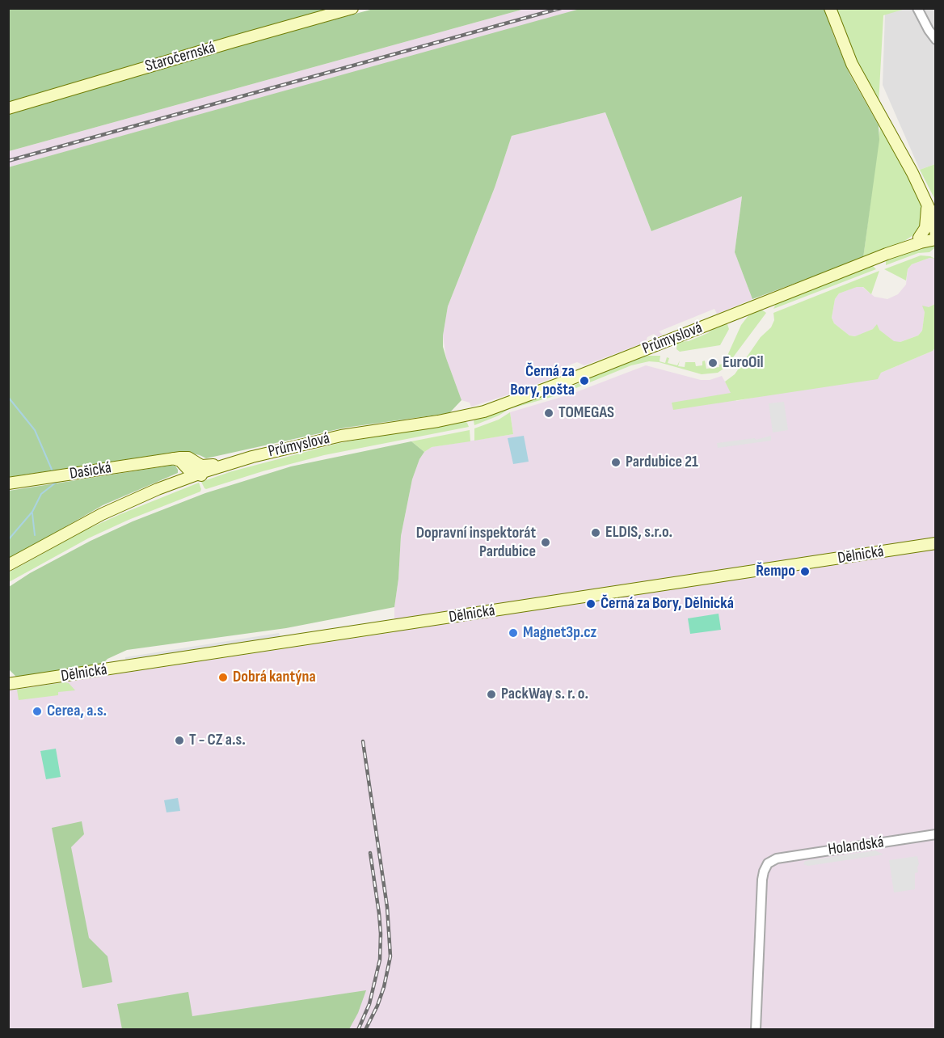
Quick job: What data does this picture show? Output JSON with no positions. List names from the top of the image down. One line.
{"streets":{"main road":["Staročernská","Průmyslová","Dašická","Dělnická"],"street":["Holandská"]},"crossings":[["Průmyslová","Dašická"]],"places":["EuroOil","Černá za Bory, pošta","TOMEGAS","Pardubice 21","ELDIS, s.r.o.","Dopravní inspektorát Pardubice","Řempo","Černá za Bory, Dělnická","Magnet3p.cz","Dobrá kantýna","PackWay s. r. o.","Cerea, a.s.","T - CZ a.s."]}
